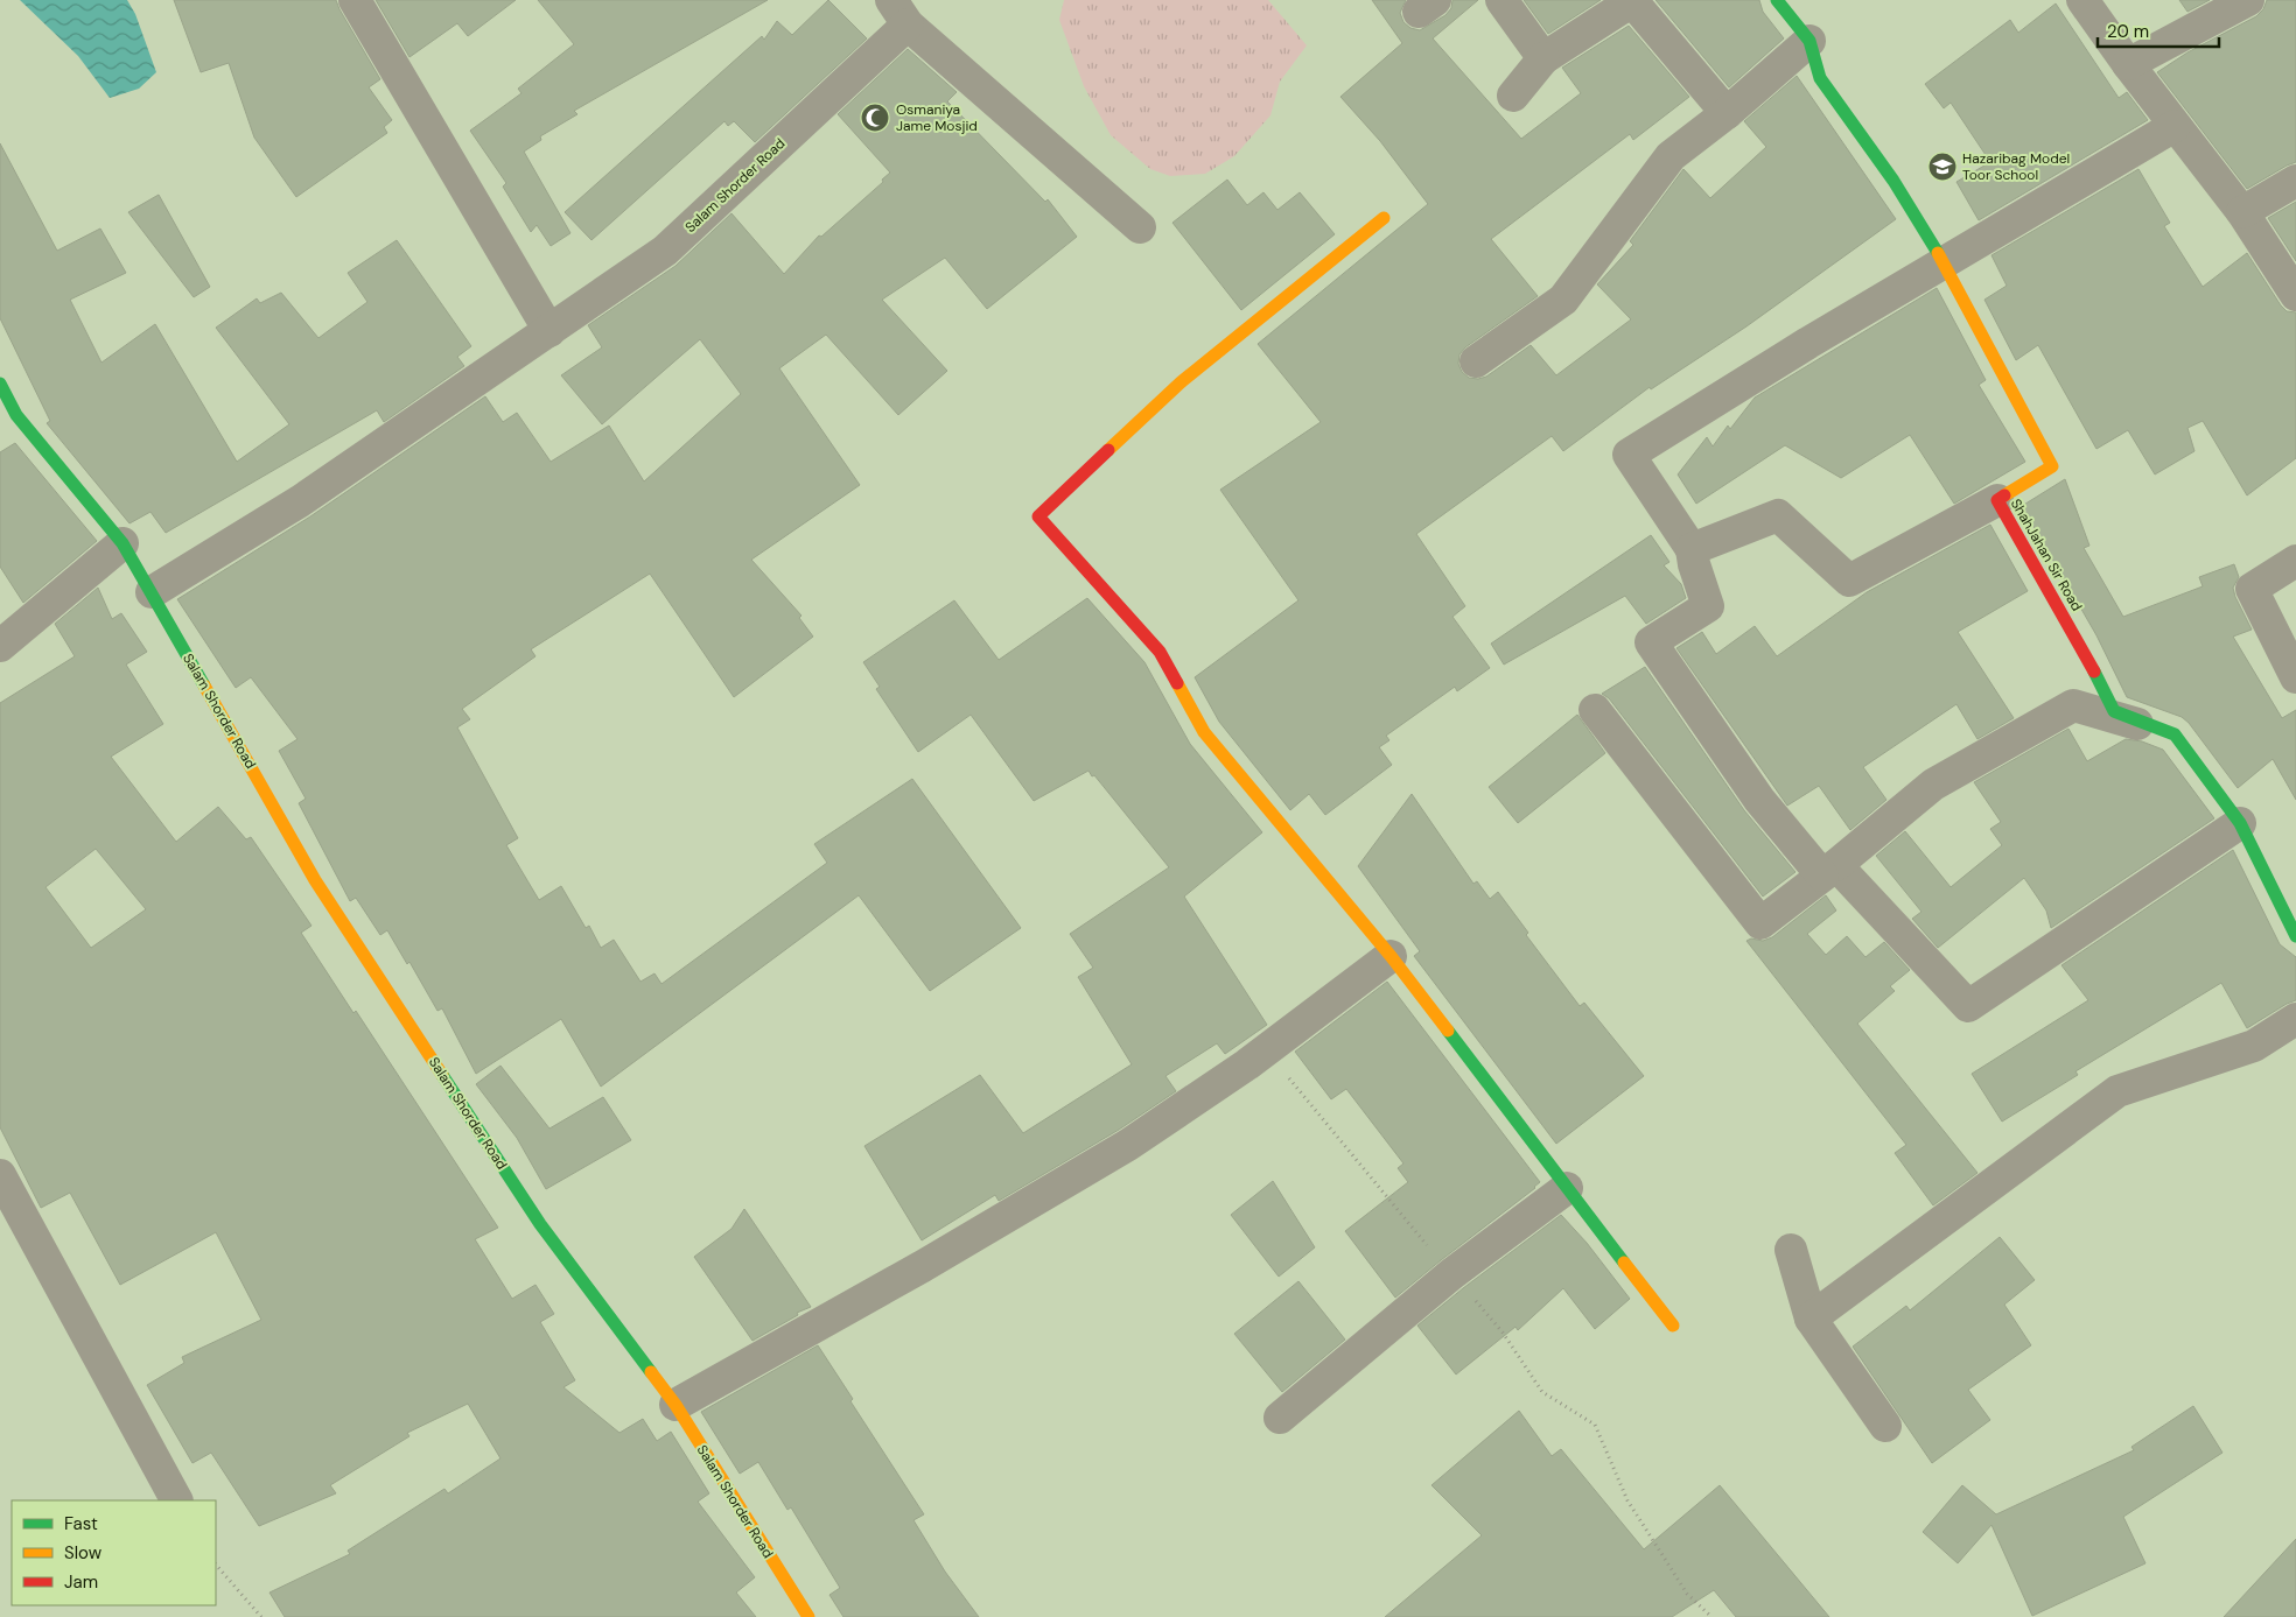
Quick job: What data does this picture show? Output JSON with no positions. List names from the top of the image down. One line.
{"streets":{"street":["Salam Shorder Road","ShahJahan Sir Road"]},"places":{"mosque":["Osmaniya Jame Mosjid"],"school or university":["Hazaribag Model Toor School"]},"legend":["Fast","Slow","Jam"],"scale_bar":"20 m"}
